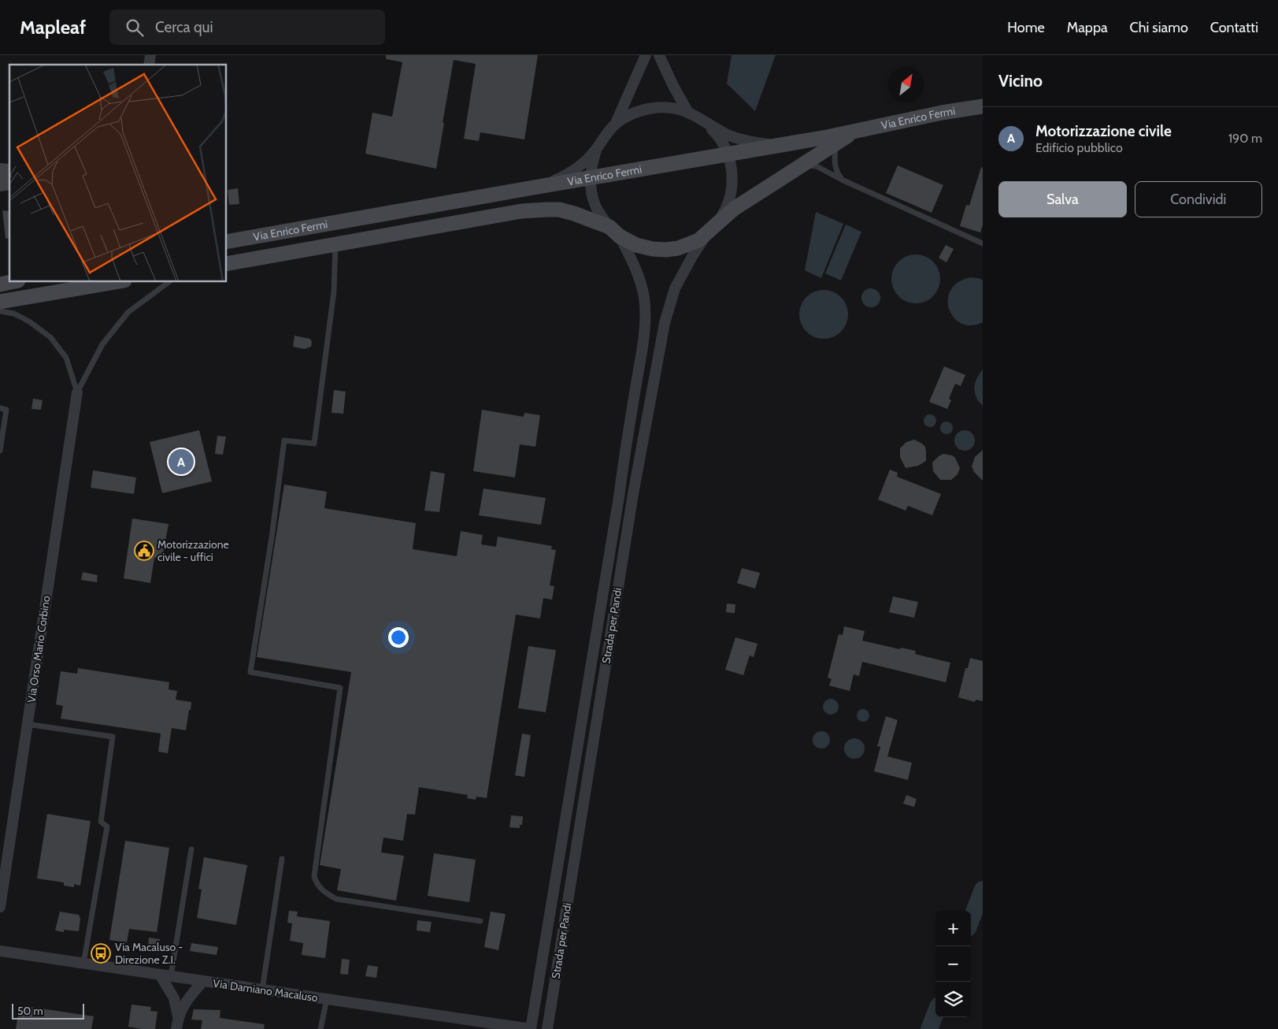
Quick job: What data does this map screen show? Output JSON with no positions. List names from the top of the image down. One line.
{"streets":{"street":["Via Enrico Fermi","Strada per Pandi","Via Orso Mario Corbino","Via Damiano Macaluso"]},"crossings":[["Via Enrico Fermi","Strada per Pandi"],["Strada per Pandi","Via Damiano Macaluso"]],"places":{"public building":["Motorizzazione civile - uffici"],"bus stop":["Via Macaluso - Direzione Z.I."]},"scale_bar":"50 m","north":"top right","page":{"header":"Mapleaf","search":"Cerca qui","nav":["Home","Mappa","Chi siamo","Contatti"],"heading":"Vicino","list":[{"mark":"A","name":"Motorizzazione civile","note":"Edificio pubblico","value":"190 m"}],"buttons":["Salva","Condividi"],"pins":"A","map_buttons":["+","−"],"scale":"50 m"}}
